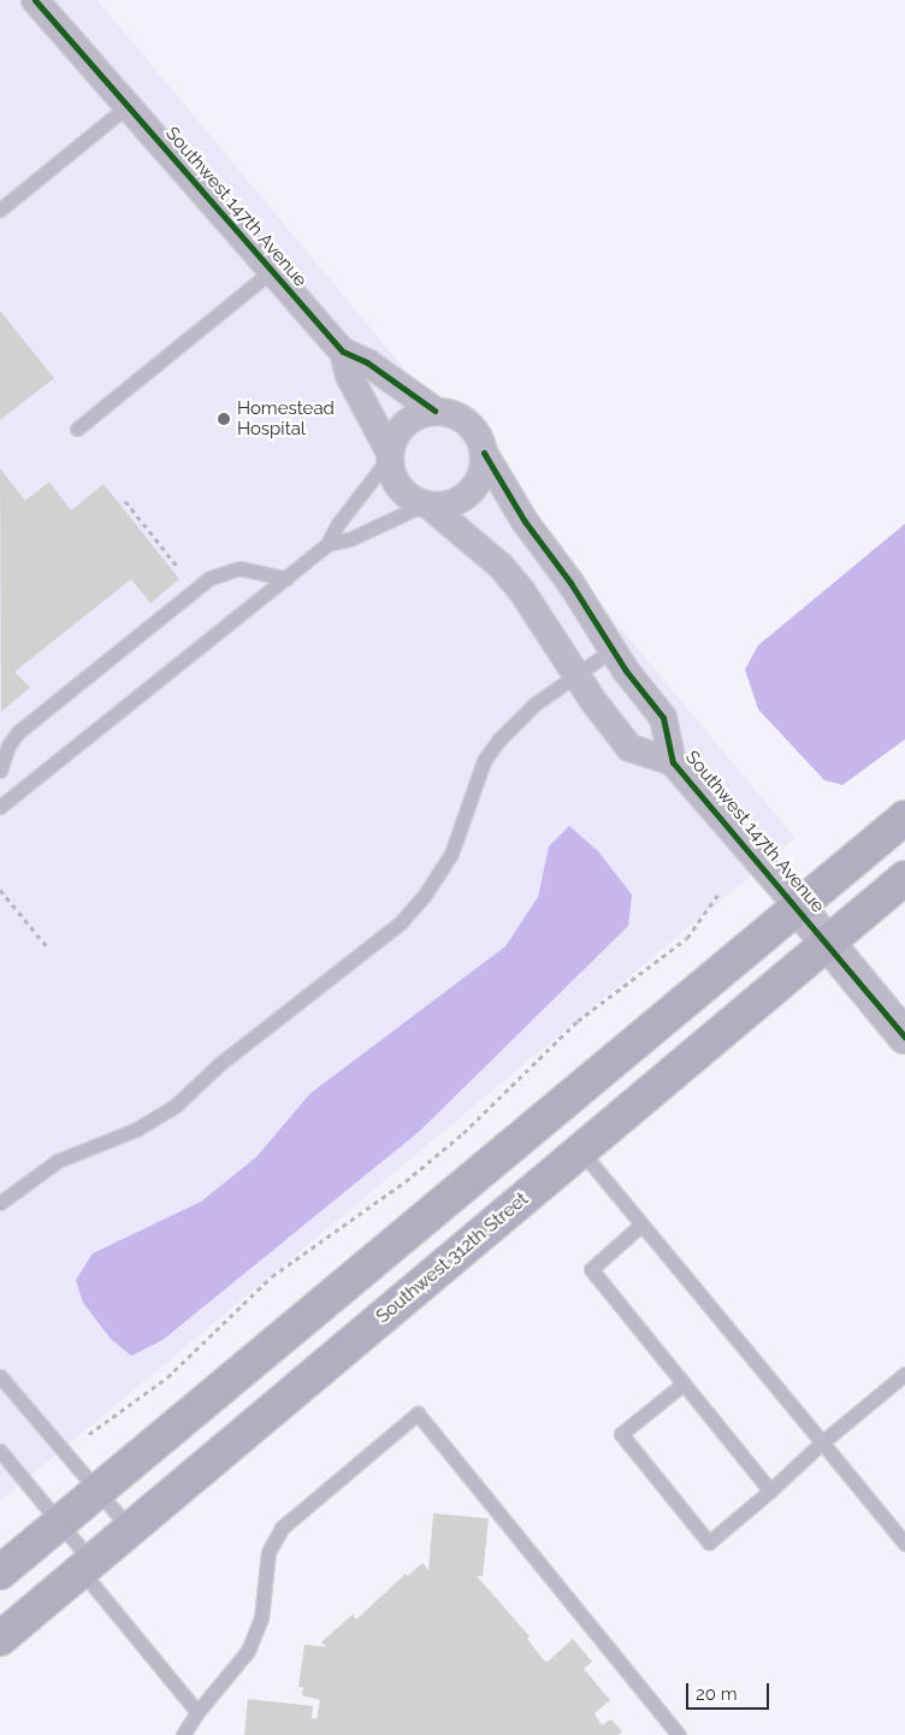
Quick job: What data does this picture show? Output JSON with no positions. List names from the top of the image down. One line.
{"streets":{"main road":["Southwest 312th Street"],"street":["Southwest 147th Avenue"]},"crossings":[["Southwest 147th Avenue","Southwest 312th Street"]],"places":["Homestead Hospital"],"scale_bar":"20 m"}
